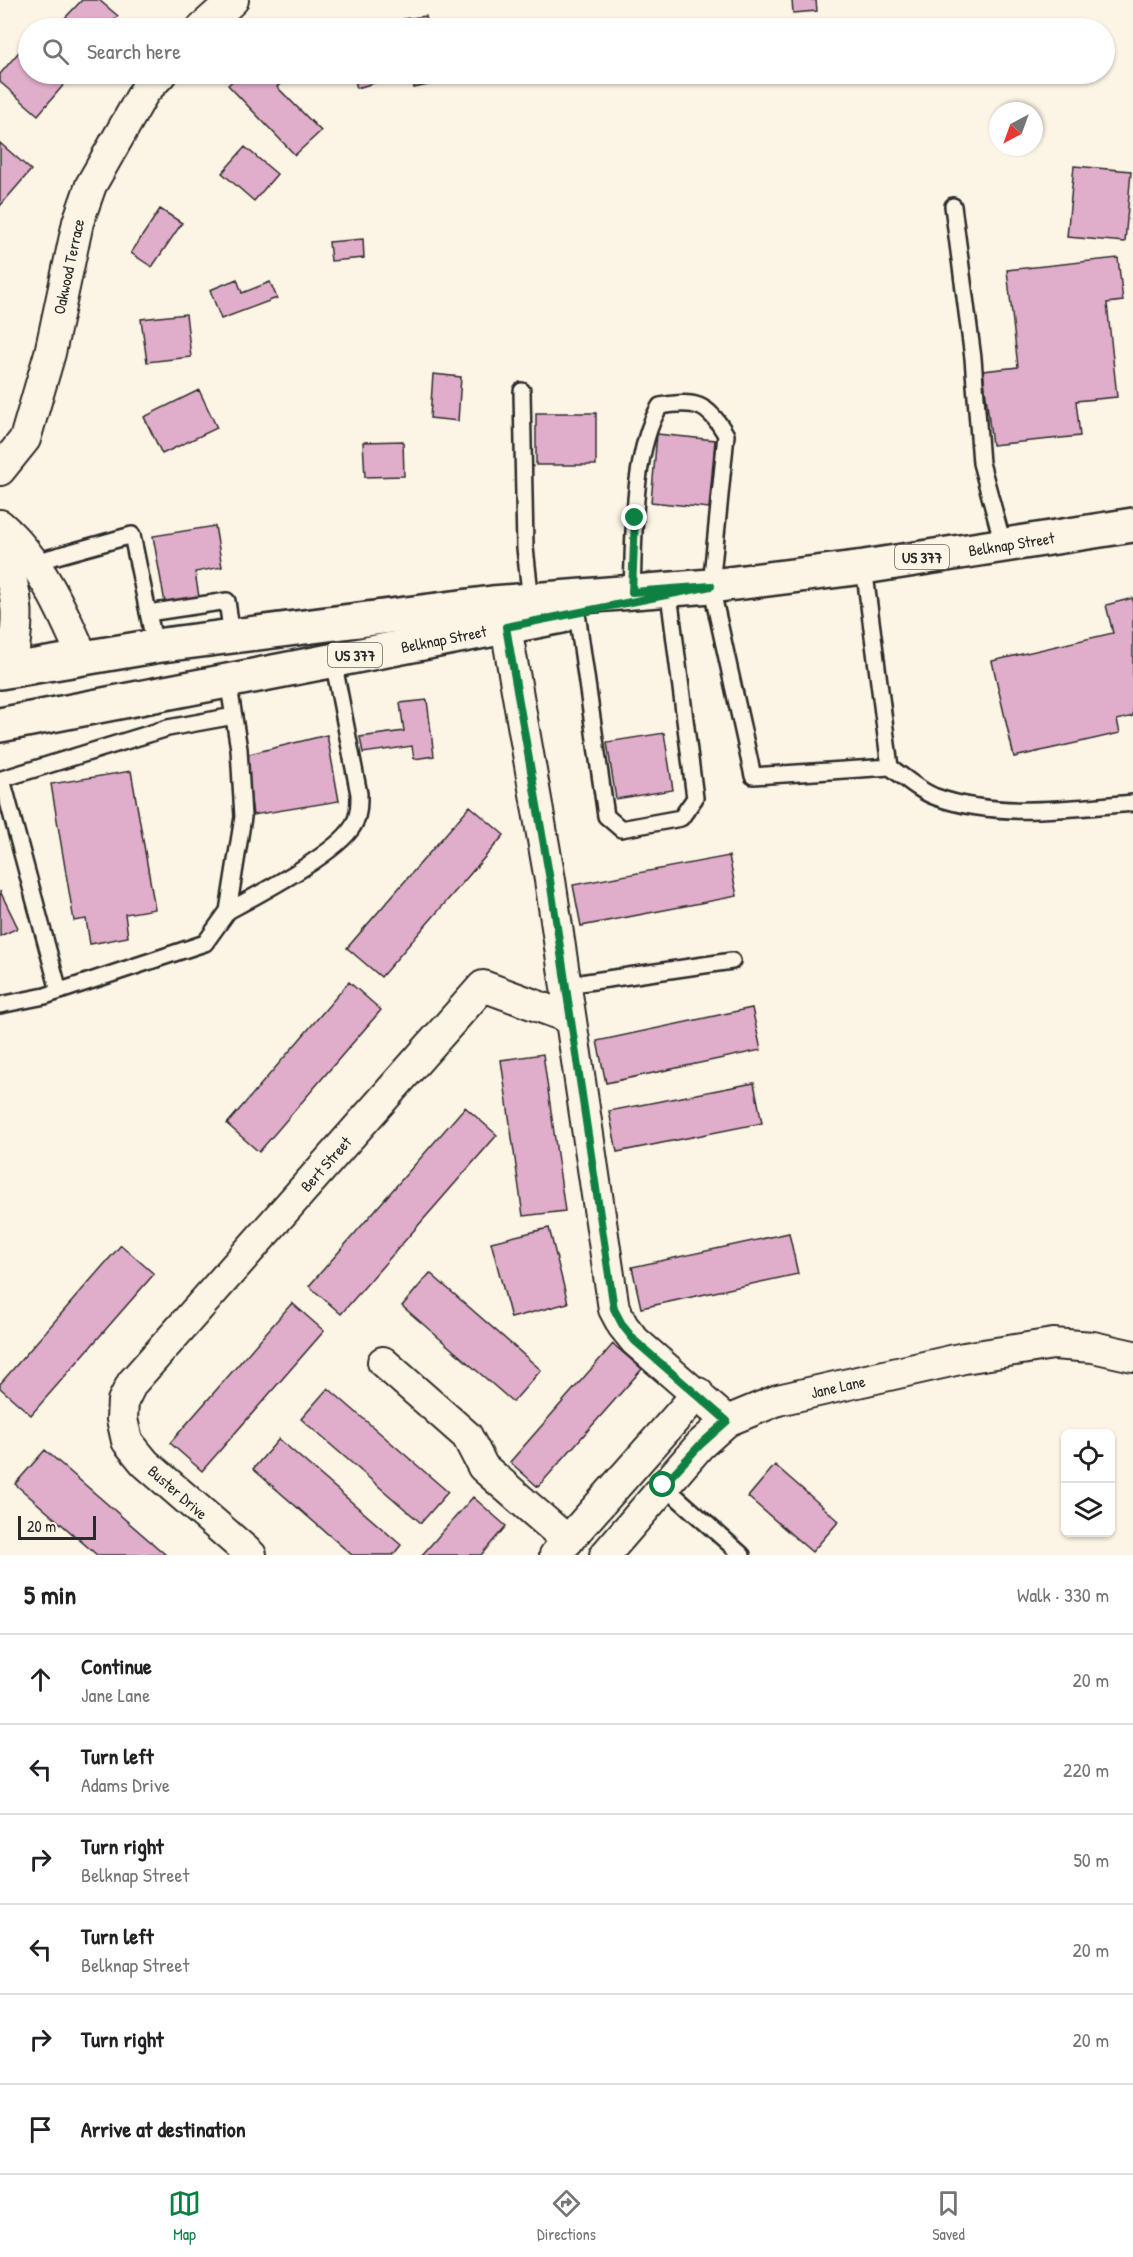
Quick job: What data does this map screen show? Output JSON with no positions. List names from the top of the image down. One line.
{"streets":{"main road":["Belknap Street","US 377"],"street":["Oakwood Terrace","Bert Street","Jane Lane","Buster Drive"]},"crossings":[["Bert Street","Buster Drive"]],"scale_bar":"20 m","north":"bottom left","page":{"search":"Search here","scale":"20 m","heading":["5 min","Walk · 330 m"],"list":[["Continue","Jane Lane","20 m"],["Turn left","Adams Drive","220 m"],["Turn right","Belknap Street","50 m"],["Turn left","Belknap Street","20 m"],["Turn right","20 m"],"Arrive at destination"],"nav":["Map","Directions","Saved"]}}
